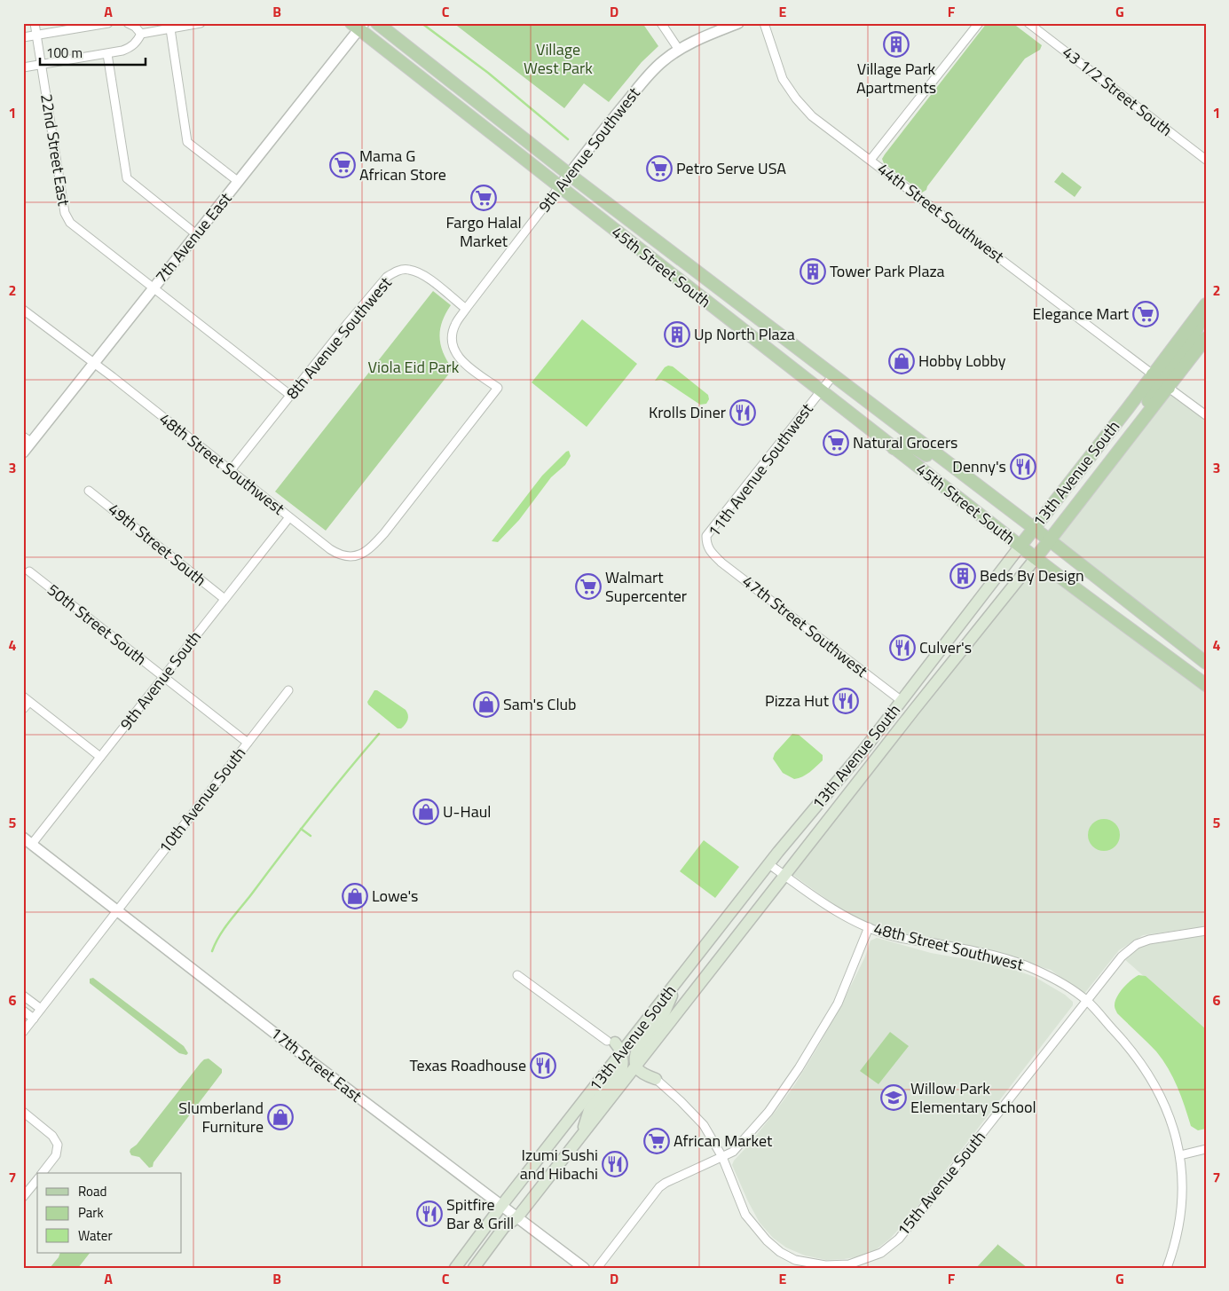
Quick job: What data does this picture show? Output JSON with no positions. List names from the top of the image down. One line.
{"streets":{"main road":["45th Street South","13th Avenue South"],"street":["43 1/2 Street South","22nd Street East","9th Avenue Southwest","44th Street Southwest","7th Avenue East","8th Avenue Southwest","48th Street Southwest","11th Avenue Southwest","49th Street South","50th Street South","47th Street Southwest","9th Avenue South","10th Avenue South","17th Street East","15th Avenue South"]},"crossings":[["22nd Street East","7th Avenue East"],["22nd Street East","8th Avenue Southwest"],["9th Avenue Southwest","45th Street South"],["9th Avenue Southwest","8th Avenue Southwest"],["9th Avenue Southwest","48th Street Southwest"],["44th Street Southwest","13th Avenue South"],["7th Avenue East","45th Street South"],["7th Avenue East","48th Street Southwest"],["45th Street South","11th Avenue Southwest"],["45th Street South","13th Avenue South"],["8th Avenue Southwest","48th Street Southwest"],["48th Street Southwest","13th Avenue South"],["48th Street Southwest","9th Avenue South"],["48th Street Southwest","15th Avenue South"],["11th Avenue Southwest","47th Street Southwest"],["13th Avenue South","47th Street Southwest"],["13th Avenue South","17th Street East"],["49th Street South","9th Avenue South"],["50th Street South","9th Avenue South"],["50th Street South","10th Avenue South"],["9th Avenue South","17th Street East"],["10th Avenue South","17th Street East"]],"parks":["Village West Park","Viola Eid Park"],"places":{"building":["Village Park Apartments","Tower Park Plaza","Up North Plaza","Beds By Design"],"supermarket":["Mama G African Store","Petro Serve USA","Fargo Halal Market","Elegance Mart","Natural Grocers","Walmart Supercenter","African Market"],"shop":["Hobby Lobby","Sam's Club","U-Haul","Lowe's","Slumberland Furniture"],"restaurant":["Krolls Diner","Denny's","Culver's","Pizza Hut","Texas Roadhouse","Izumi Sushi and Hibachi","Spitfire Bar & Grill"],"school or university":["Willow Park Elementary School"]},"legend":["Road","Park","Water"],"scale_bar":"100 m","grid":{"columns":["A","B","C","D","E","F","G"],"rows":["1","2","3","4","5","6","7"]}}
